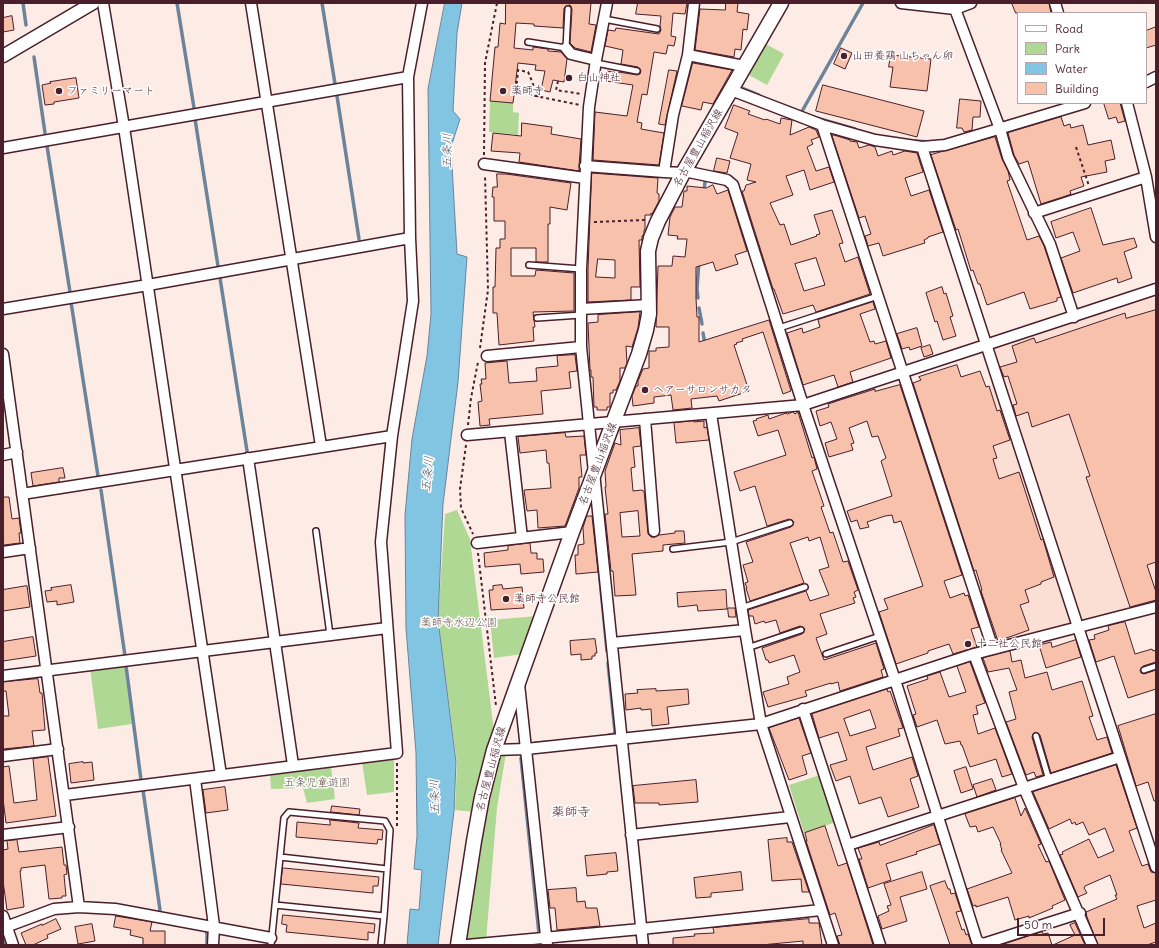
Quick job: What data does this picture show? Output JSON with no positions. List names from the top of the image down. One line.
{"streets":{"main road":["名古屋豊山稲沢線"]},"districts":["薬師寺"],"water":["五条川"],"parks":["薬師寺水辺公園","五条児童遊園"],"places":["山田養鶏 山ちゃん卵","白山神社","ファミリーマート","薬師寺","ヘアーサロンサカタ","薬師寺公民館","十二社公民館"],"legend":["Road","Park","Water","Building"],"scale_bar":"50 m"}
